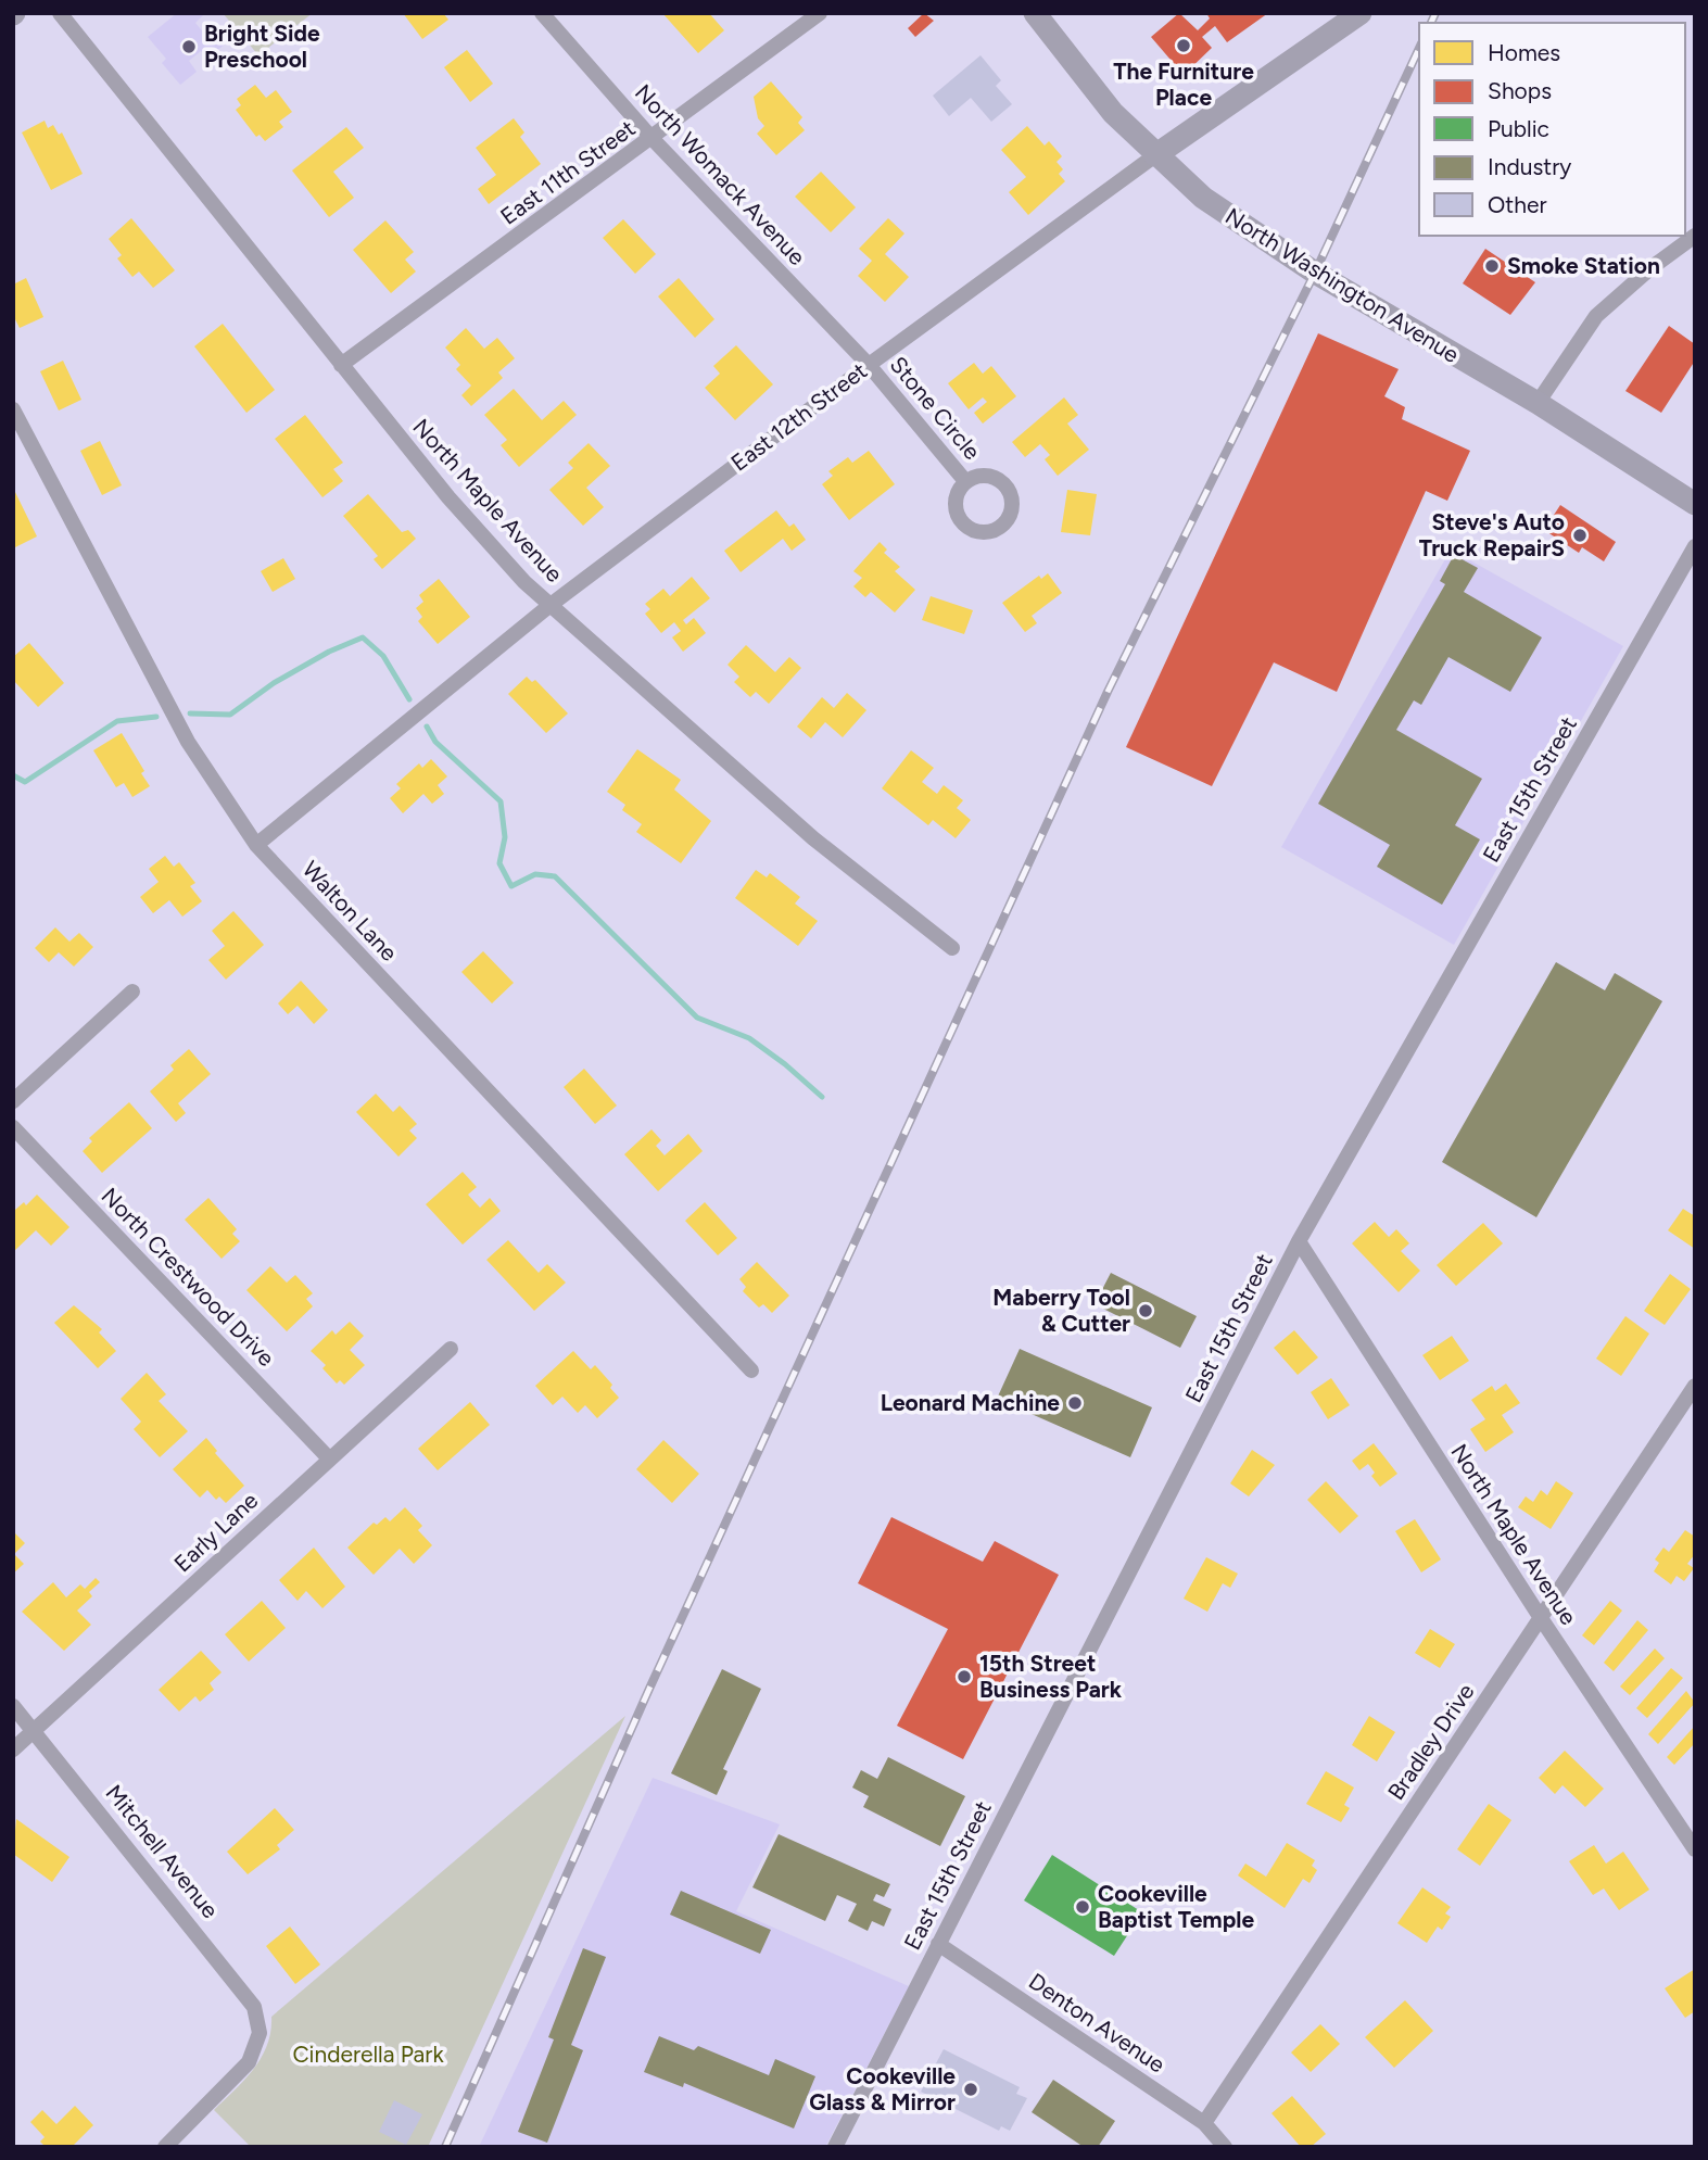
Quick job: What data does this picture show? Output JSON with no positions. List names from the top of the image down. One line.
{"streets":{"main road":["North Washington Avenue","East 12th Street"],"street":["East 11th Street","North Womack Avenue","Stone Circle","North Maple Avenue","East 15th Street","Walton Lane","North Crestwood Drive","Early Lane","Bradley Drive","Mitchell Avenue","Denton Avenue"]},"crossings":[["East 11th Street","North Womack Avenue"],["East 11th Street","North Maple Avenue"],["North Womack Avenue","Stone Circle"],["North Womack Avenue","East 12th Street"],["North Washington Avenue","East 12th Street"],["Stone Circle","East 12th Street"],["East 12th Street","North Maple Avenue"],["East 12th Street","Walton Lane"],["North Maple Avenue","East 15th Street"],["North Maple Avenue","Bradley Drive"],["East 15th Street","Denton Avenue"],["North Crestwood Drive","Early Lane"],["Early Lane","Mitchell Avenue"],["Bradley Drive","Denton Avenue"]],"parks":["Cinderella Park"],"places":["The Furniture Place","Bright Side Preschool","Smoke Station","Steve's Auto Truck RepairS","Maberry Tool & Cutter","Leonard Machine","15th Street Business Park","Cookeville Baptist Temple","Cookeville Glass & Mirror"],"legend":["Homes","Shops","Public","Industry","Other"]}
